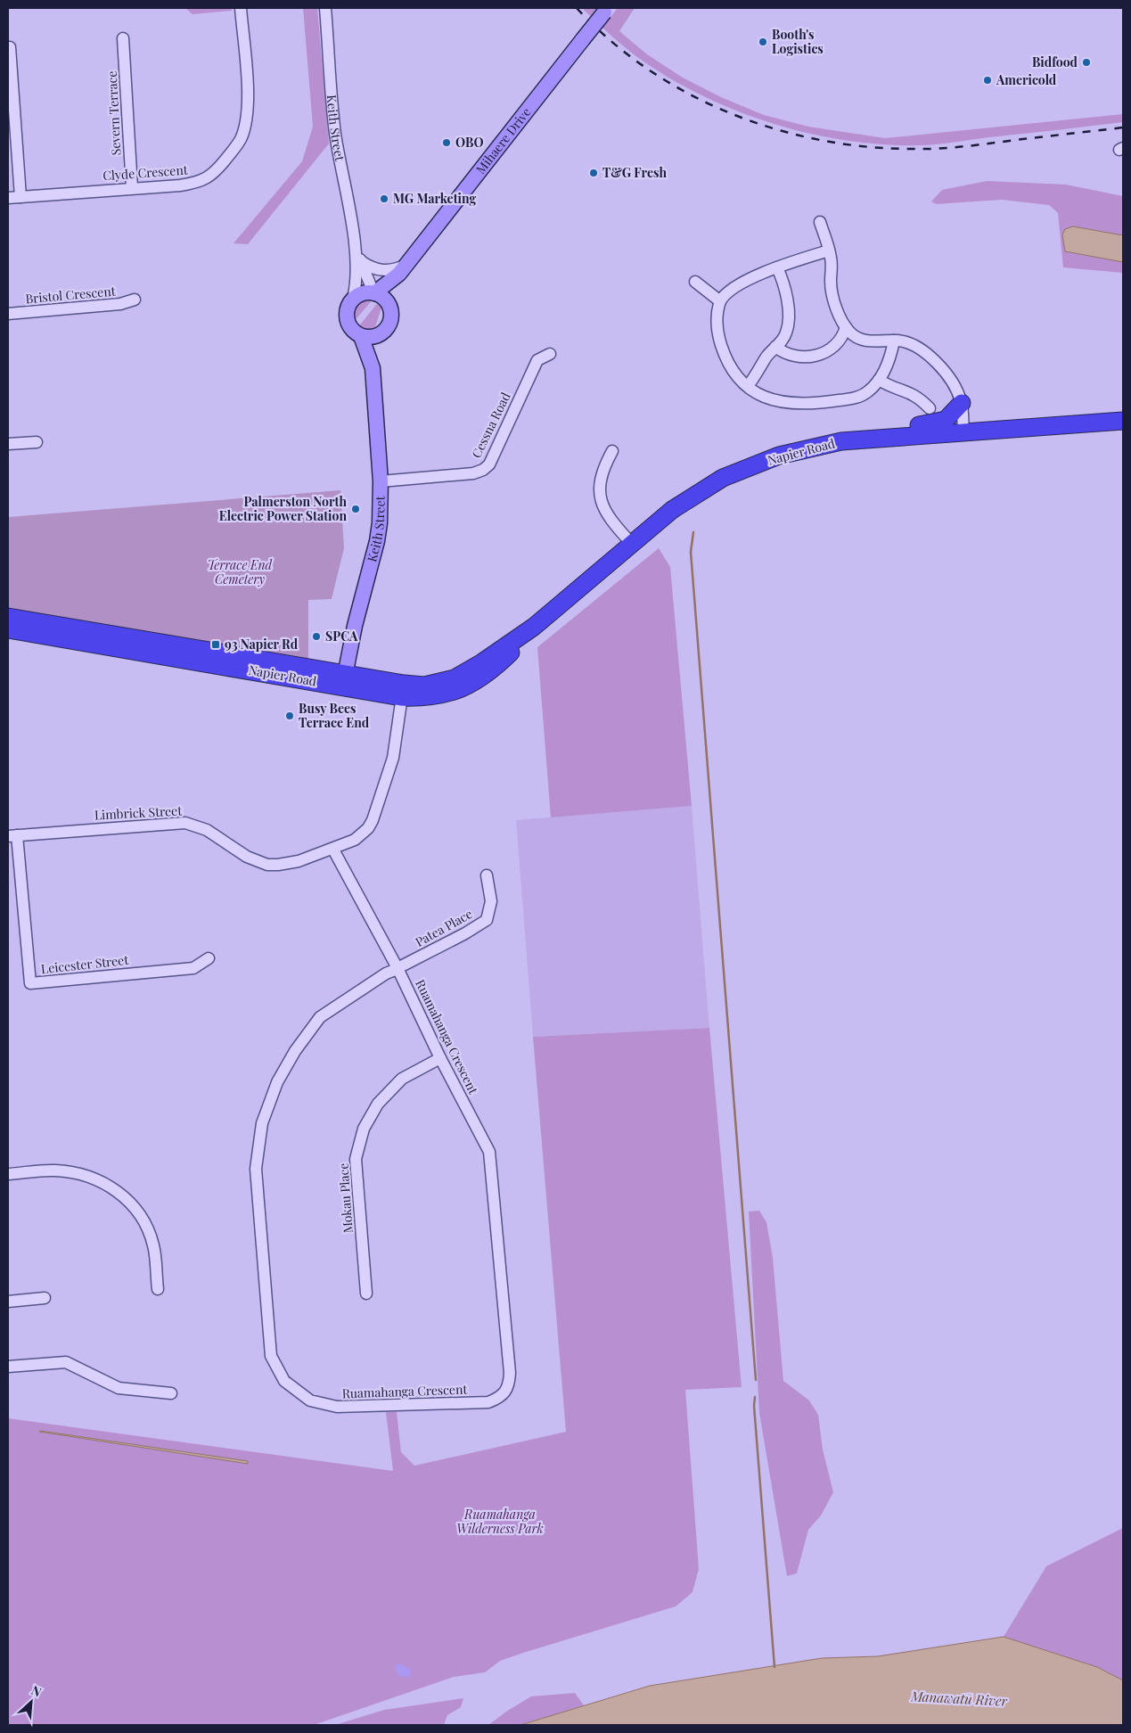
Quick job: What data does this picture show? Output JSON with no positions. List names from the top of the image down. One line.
{"streets":{"highway":["Napier Road"],"main road":["Keith Street","Mihaere Drive"],"street":["Severn Terrace","Clyde Crescent","Bristol Crescent","Cessna Road","Limbrick Street","Patea Place","Leicester Street","Ruamahanga Crescent","Mokau Place"]},"crossings":[["Severn Terrace","Clyde Crescent"],["Keith Street","Mihaere Drive"],["Keith Street","Cessna Road"],["Keith Street","Napier Road"],["Napier Road","Limbrick Street"],["Limbrick Street","Leicester Street"],["Limbrick Street","Ruamahanga Crescent"],["Patea Place","Ruamahanga Crescent"],["Ruamahanga Crescent","Mokau Place"]],"water":["Manawatū River"],"parks":["Terrace End Cemetery","Ruamahanga Wilderness Park"],"places":{"other":["Booth's Logistics","Bidfood","Americold","OBO","T&G Fresh","MG Marketing","Palmerston North Electric Power Station","SPCA","Busy Bees Terrace End"],"transit":["93 Napier Rd"]},"north":"top right"}
